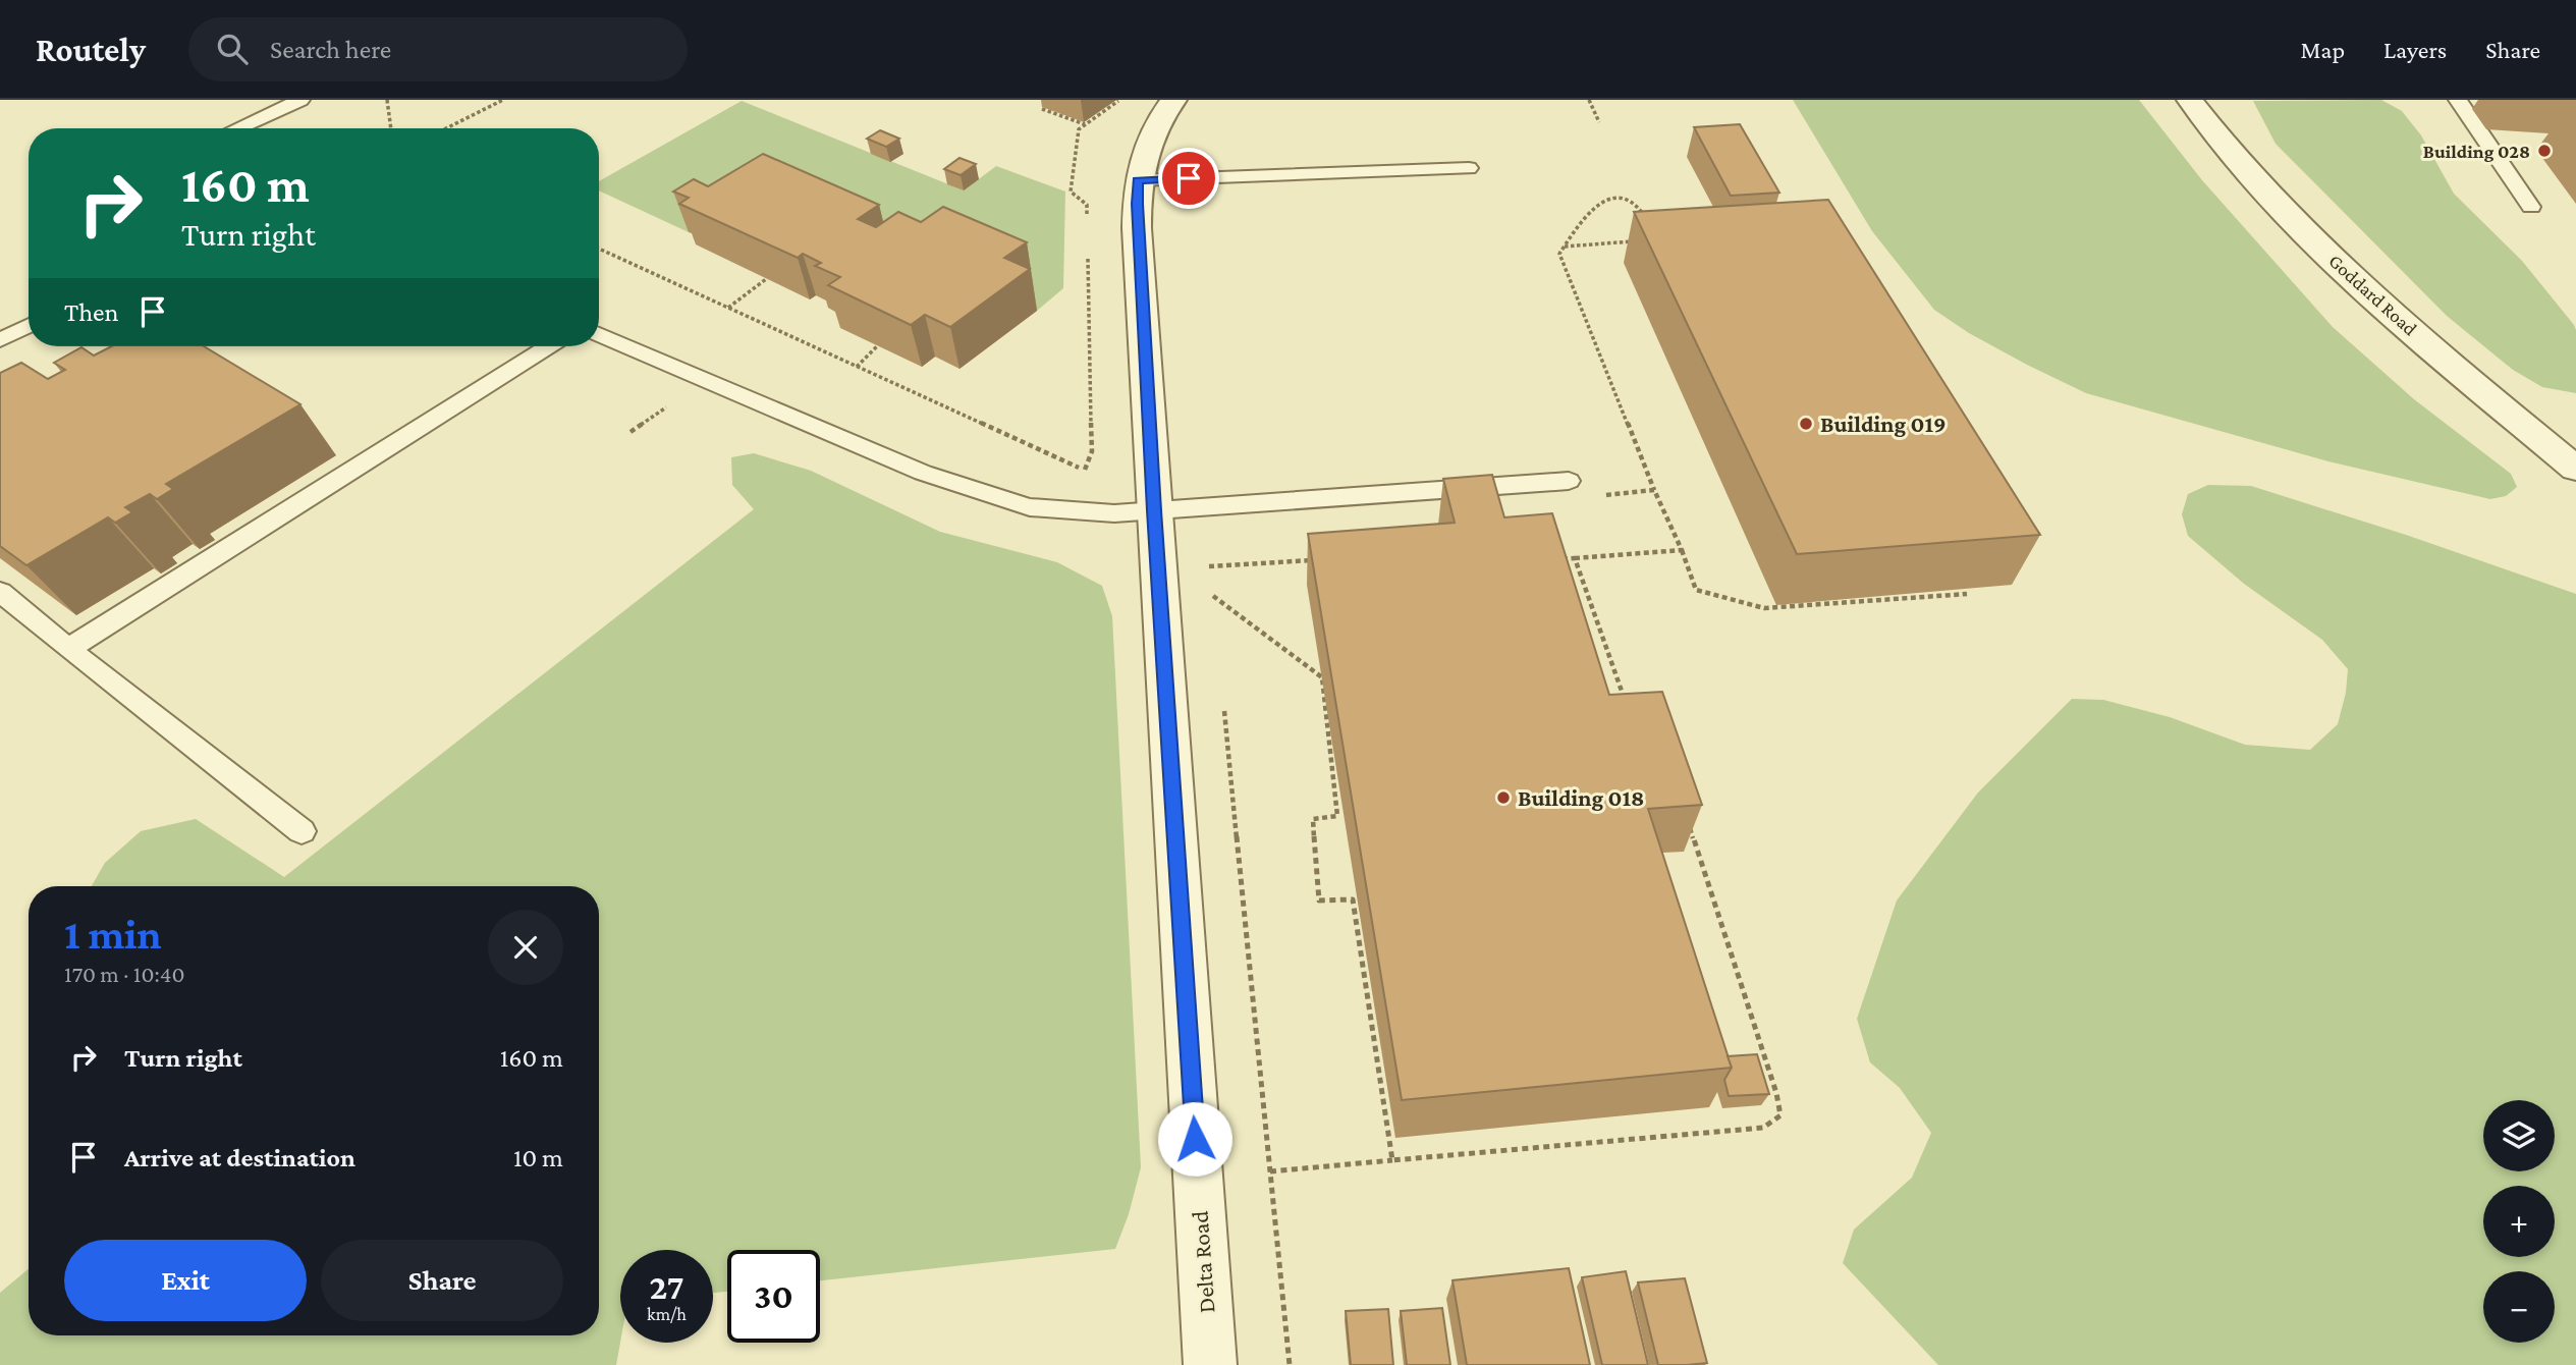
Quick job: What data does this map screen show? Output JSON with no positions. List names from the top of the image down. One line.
{"streets":{"street":["Goddard Road","Delta Road"]},"places":["Building 028","Building 019","Building 018"],"page":{"header":"Routely","search":"Search here","nav":["Map","Layers","Share"],"turn":["160 m","Turn right"],"then":"Then","heading":["1 min","170 m · 10:40"],"list":[{"name":"Turn right","value":"160 m"},{"name":"Arrive at destination","value":"10 m"}],"map_buttons":["+","−"],"buttons":["Exit","Share"],"speed":"27 km/h","limit":"30"}}
